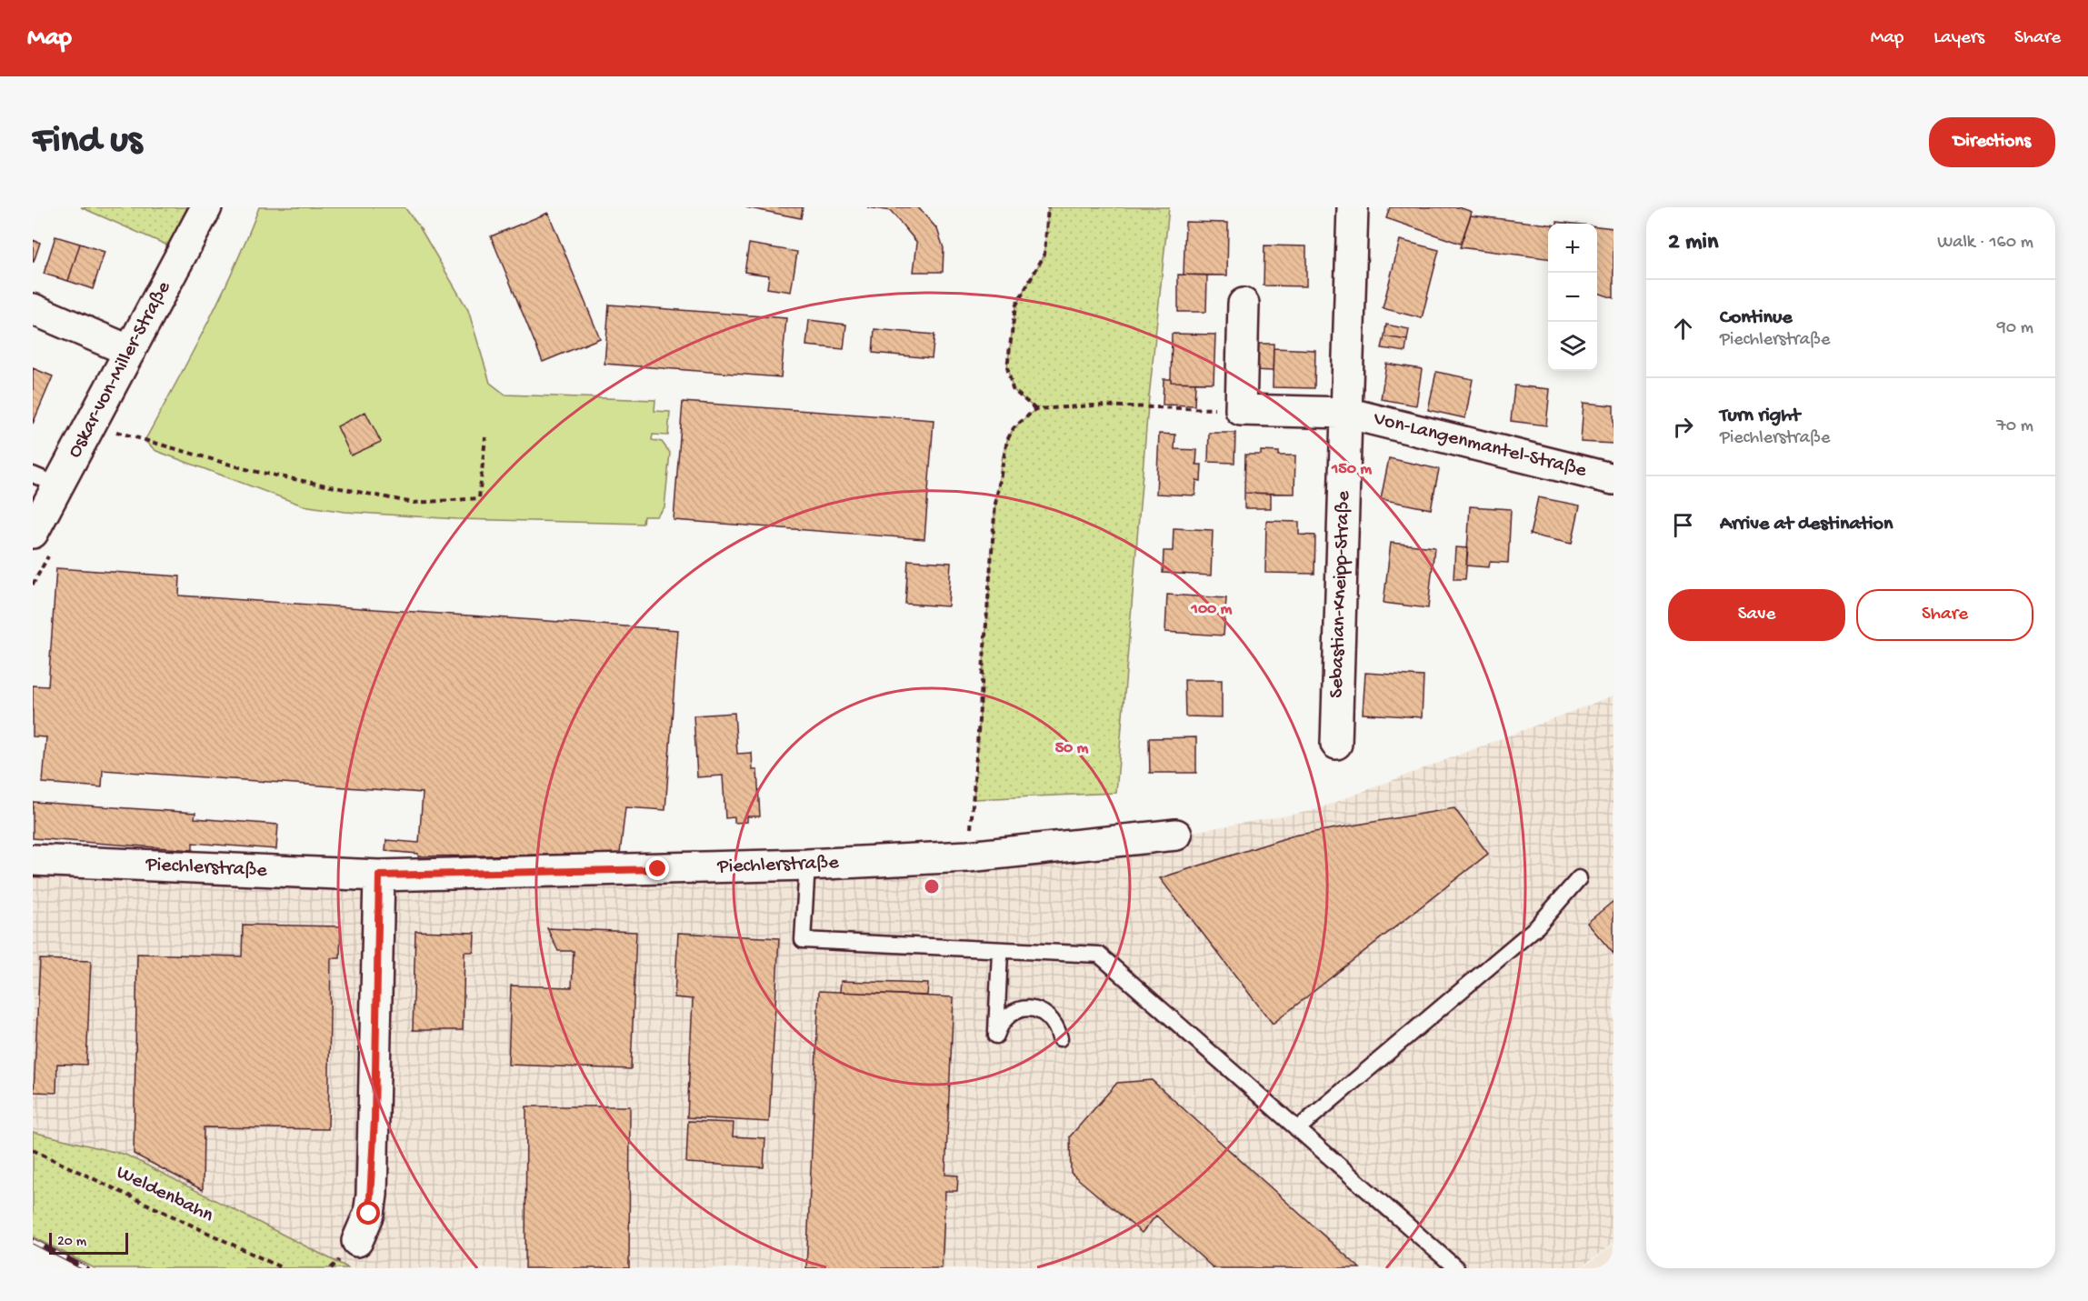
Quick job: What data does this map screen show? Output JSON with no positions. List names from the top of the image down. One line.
{"streets":{"street":["Oskar-von-Miller-Straße","Von-Langenmantel-Straße","Sebastian-Kneipp-Straße","Piechlerstraße"],"path":["Weldenbahn"]},"crossings":[["Von-Langenmantel-Straße","Sebastian-Kneipp-Straße"]],"scale_bar":"20 m","page":{"header":"Map","nav":["Map","Layers","Share"],"buttons":["Directions",["Save","Share"]],"title":"Find us","heading":["2 min","Walk · 160 m"],"map_buttons":["+","−"],"list":[["Continue","Piechlerstraße","90 m"],["Turn right","Piechlerstraße","70 m"],"Arrive at destination"],"scale":"20 m"},"rings":["150 m","100 m","50 m"]}
